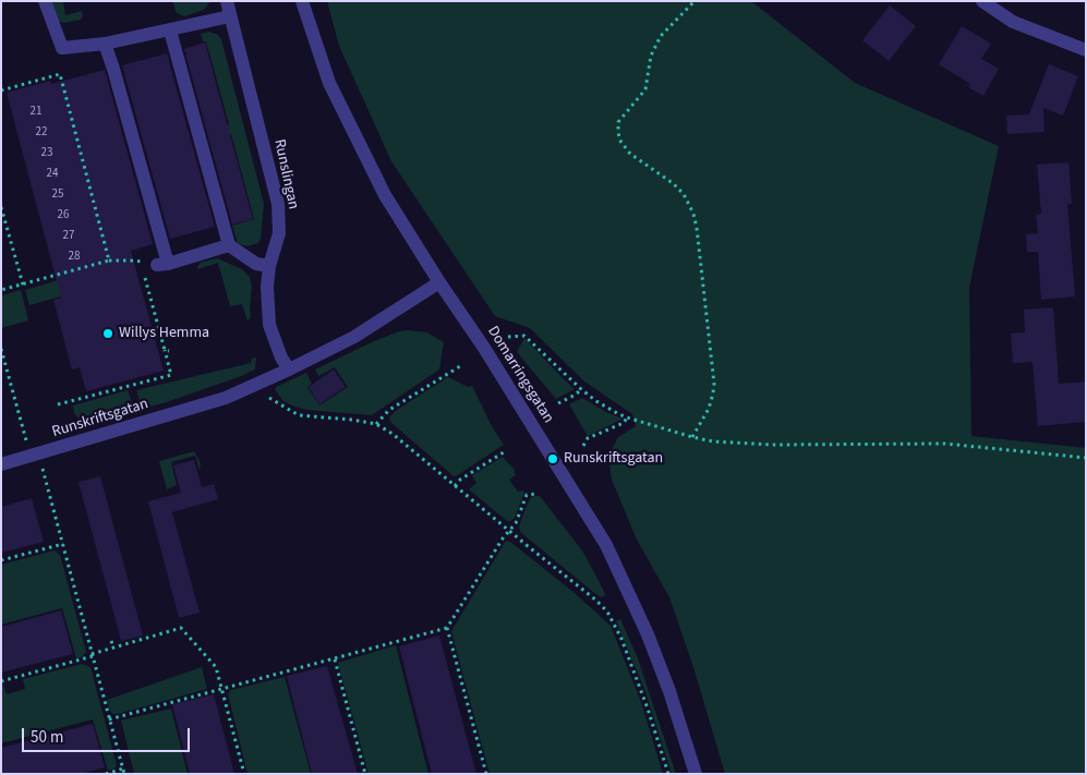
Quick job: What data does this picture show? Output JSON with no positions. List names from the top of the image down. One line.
{"streets":{"street":["Runslingan","Domarringsgatan","Runskriftsgatan"]},"crossings":[["Runslingan","Runskriftsgatan"],["Domarringsgatan","Runskriftsgatan"]],"places":["Willys Hemma","Runskriftsgatan"],"house_numbers":["21","22","23","24","25","26","27","28"],"scale_bar":"50 m"}
